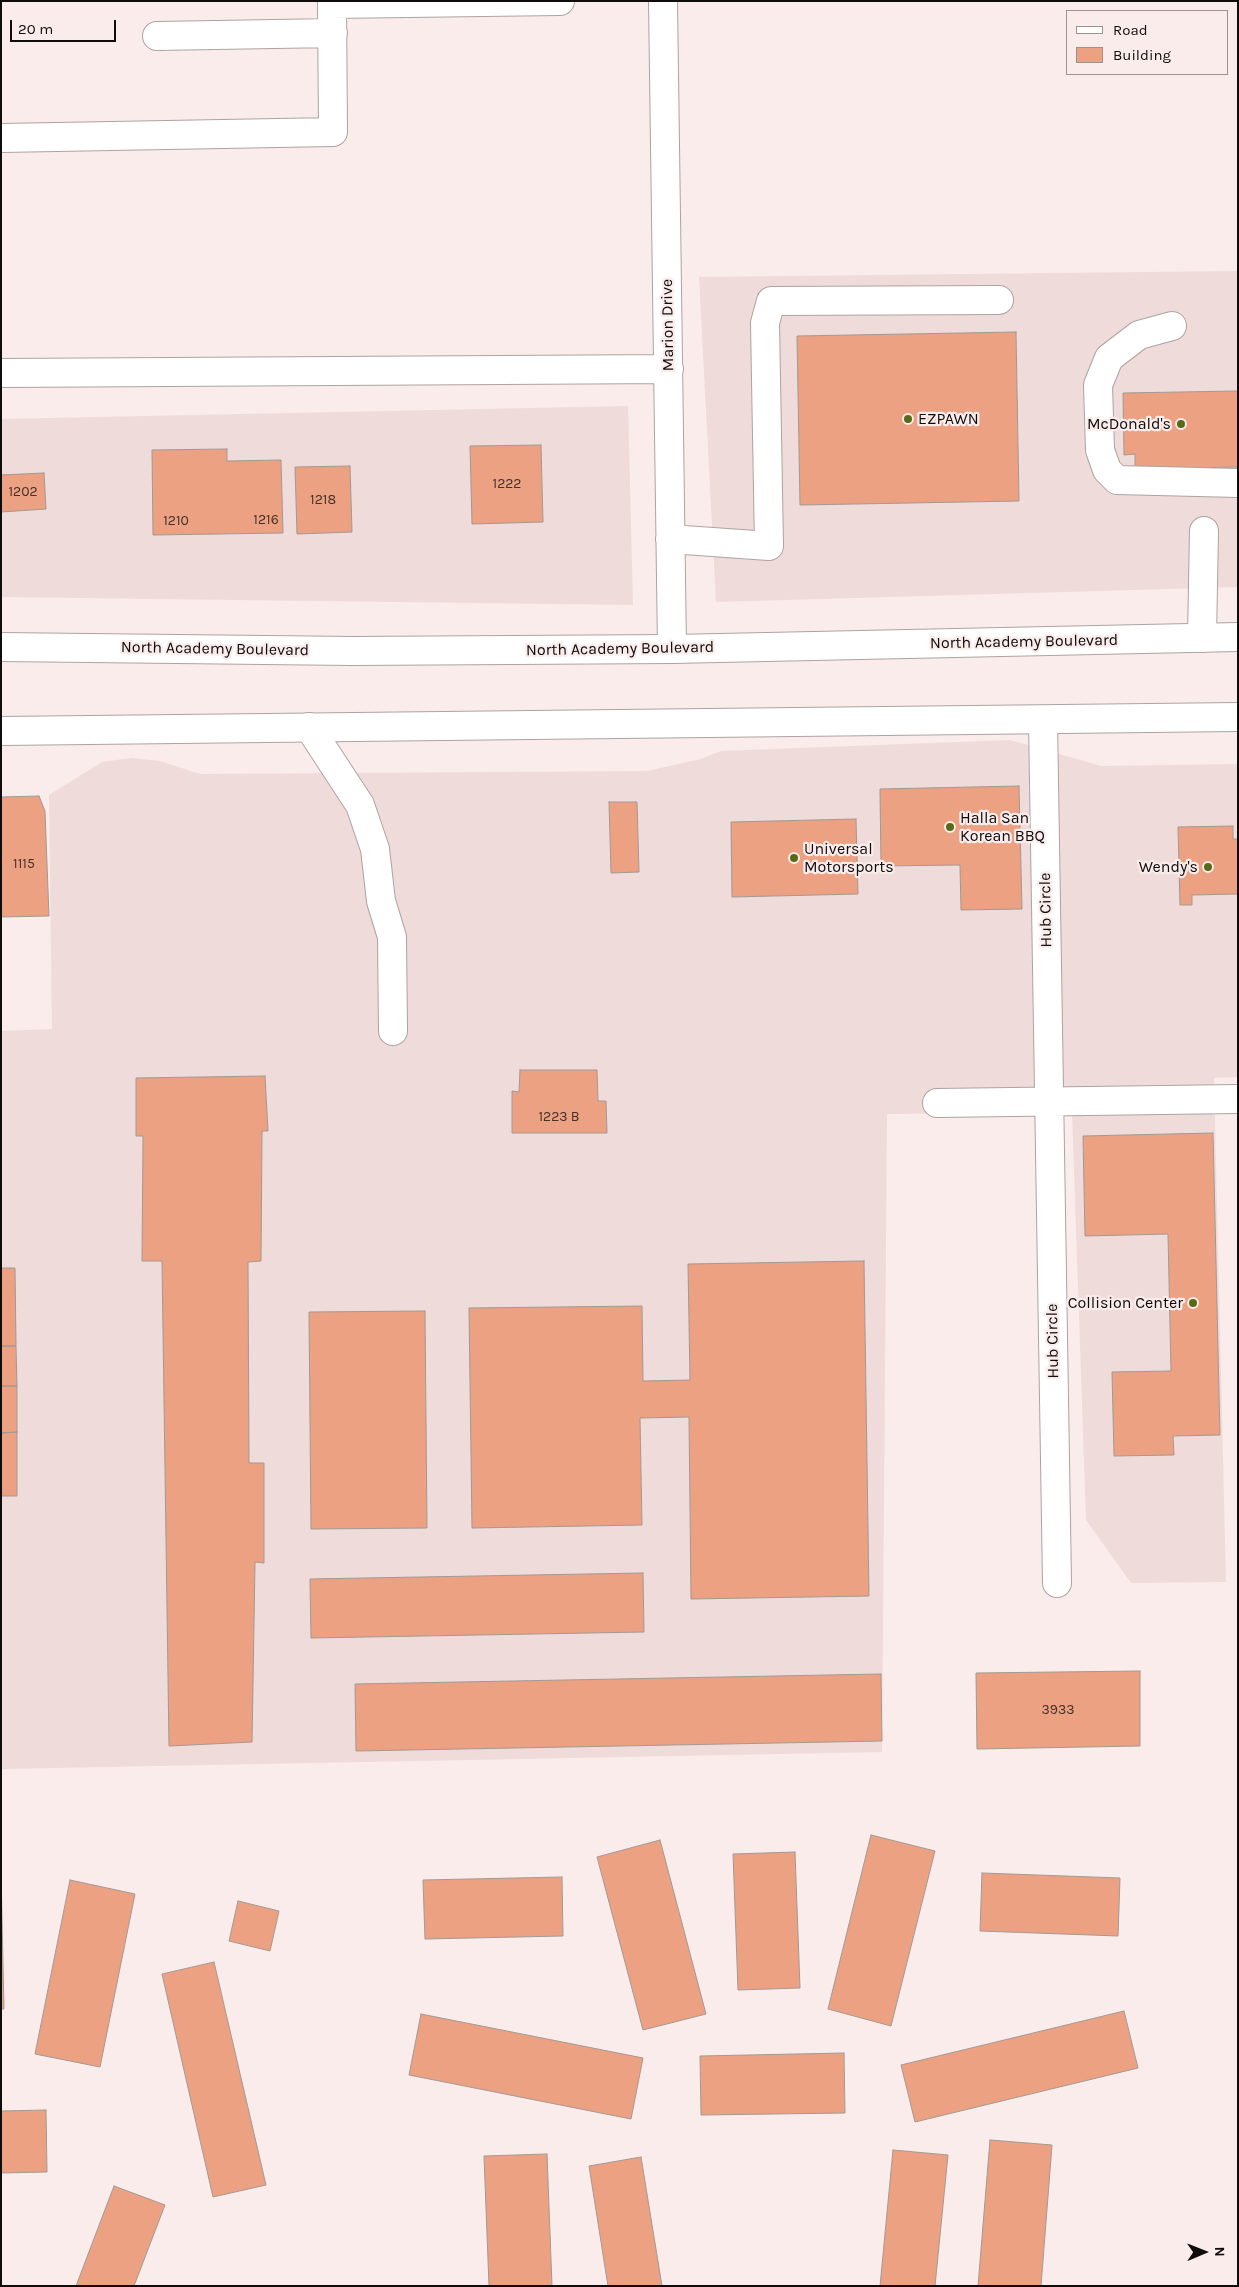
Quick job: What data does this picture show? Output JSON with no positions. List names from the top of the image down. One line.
{"streets":{"main road":["Marion Drive","North Academy Boulevard","Hub Circle"]},"crossings":[["Marion Drive","North Academy Boulevard"]],"places":["EZPAWN","McDonald's","Halla San Korean BBQ","Universal Motorsports","Wendy's","Collision Center"],"house_numbers":["1222","1202","1218","1216","1210","1115","1223 B","3933"],"legend":["Road","Building"],"scale_bar":"20 m","north":"right"}
